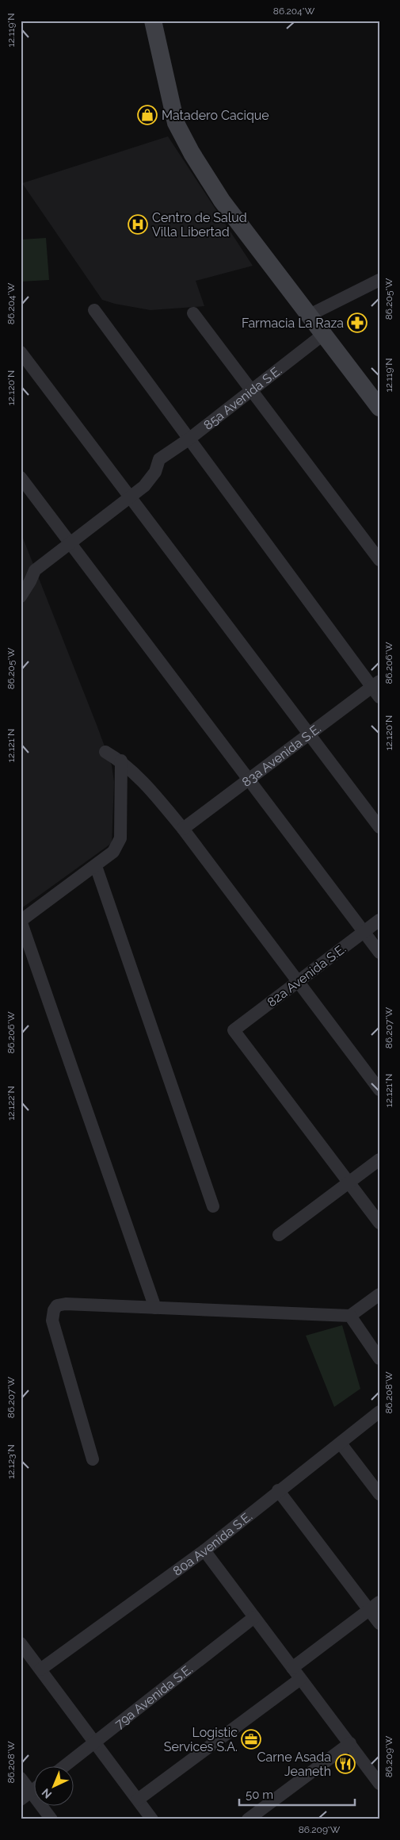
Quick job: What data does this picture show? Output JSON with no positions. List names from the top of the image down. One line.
{"streets":{"street":["85a Avenida S.E.","83a Avenida S.E.","82a Avenida S.E.","80a Avenida S.E.","79a Avenida S.E."]},"places":{"shop":["Matadero Cacique"],"hospital":["Centro de Salud Villa Libertad"],"pharmacy":["Farmacia La Raza"],"office":["Logistic Services S.A."],"restaurant":["Carne Asada Jeaneth"]},"scale_bar":"50 m","north":"bottom left","coordinates":["86.204°W","12.119°N","86.205°W","12.120°N","86.206°W","12.121°N","86.207°W","12.122°N","86.208°W","12.123°N","86.209°W"]}
